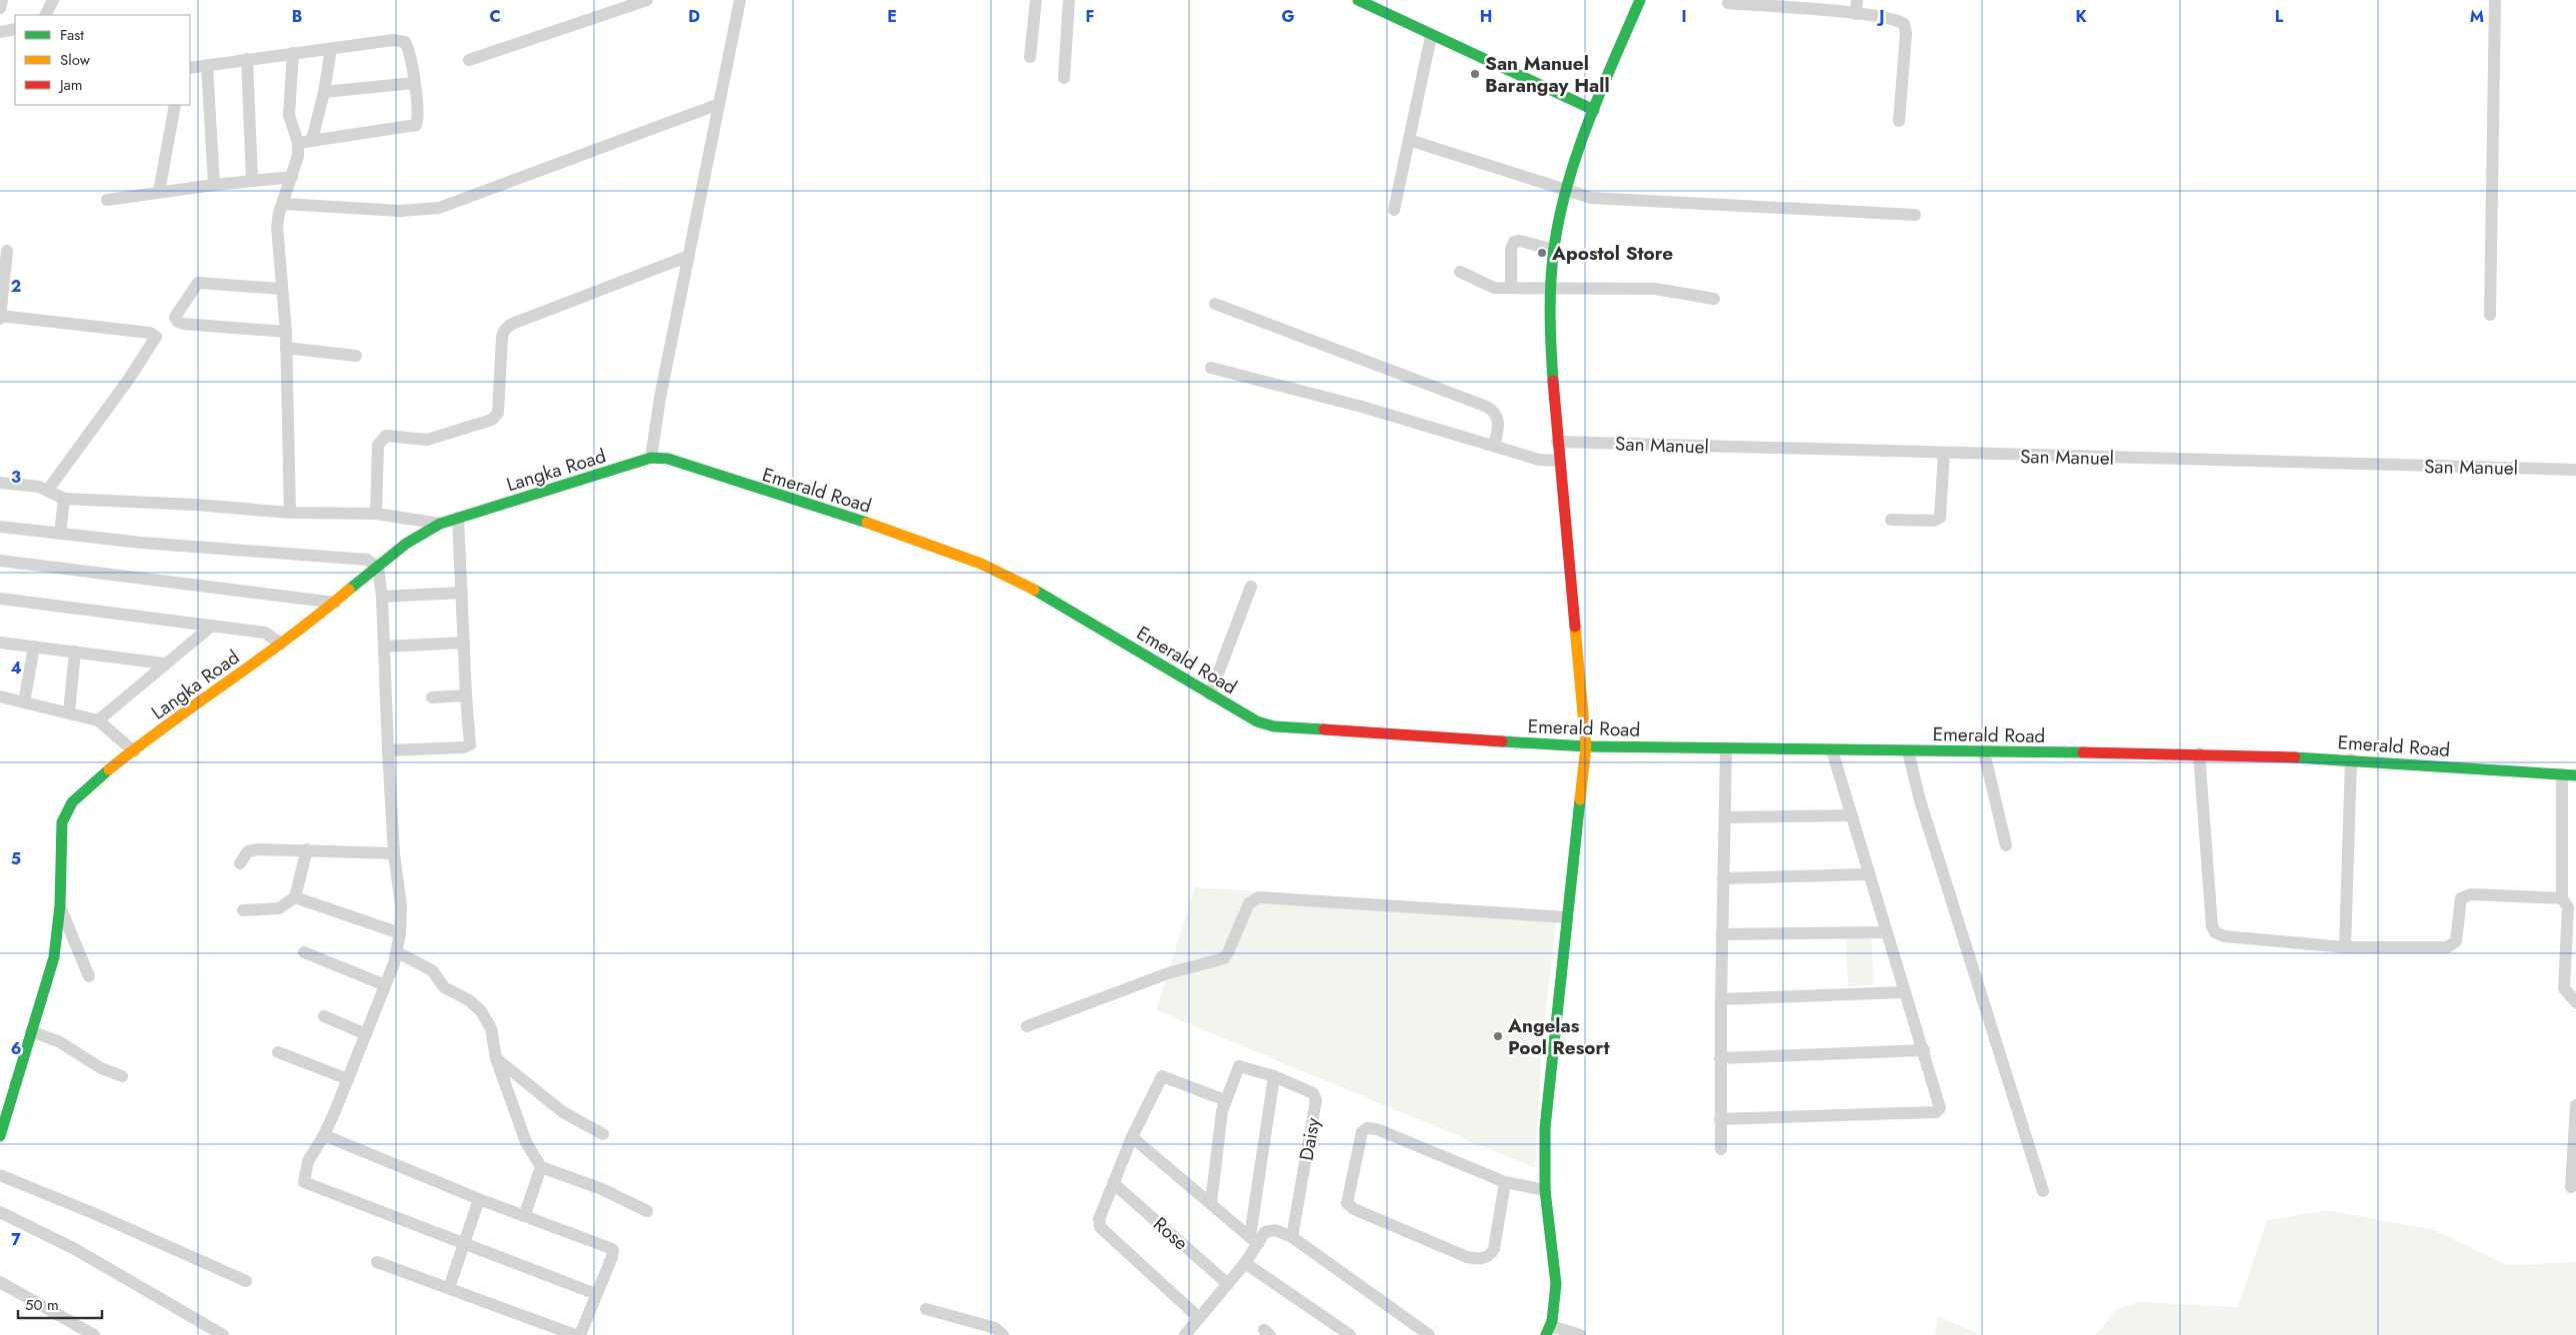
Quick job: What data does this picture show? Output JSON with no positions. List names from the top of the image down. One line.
{"streets":{"street":["San Manuel","Langka Road","Emerald Road","Daisy","Rose"]},"crossings":[["Langka Road","Emerald Road"]],"places":["San Manuel Barangay Hall","Apostol Store","Angelas Pool Resort"],"legend":["Fast","Slow","Jam"],"scale_bar":"50 m","grid":{"columns":["B","C","D","E","F","G","H","I","J","K","L","M"],"rows":["2","3","4","5","6","7"]}}
